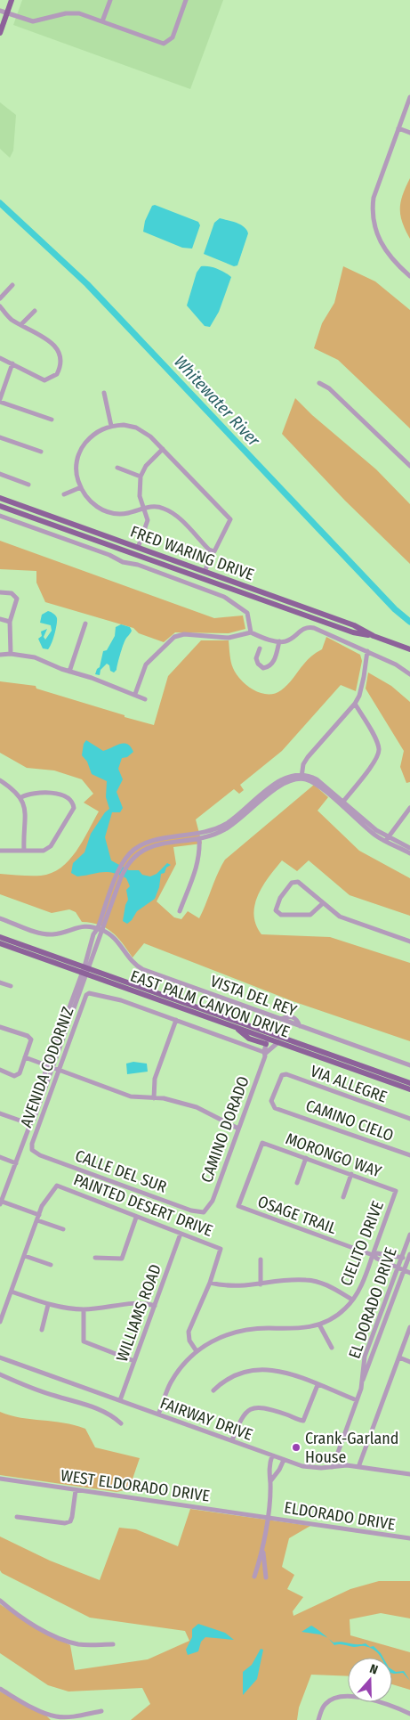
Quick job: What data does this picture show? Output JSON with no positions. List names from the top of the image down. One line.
{"streets":{"main road":["FRED WARING DRIVE","EAST PALM CANYON DRIVE"],"street":["VISTA DEL REY","AVENIDA CODORNIZ","VIA ALLEGRE","CAMINO CIELO","CAMINO DORADO","MORONGO WAY","CALLE DEL SUR","PAINTED DESERT DRIVE","OSAGE TRAIL","CIELITO DRIVE","EL DORADO DRIVE","WILLIAMS ROAD","FAIRWAY DRIVE","WEST ELDORADO DRIVE","ELDORADO DRIVE"]},"crossings":[["EAST PALM CANYON DRIVE","CAMINO DORADO"],["AVENIDA CODORNIZ","CALLE DEL SUR"],["VIA ALLEGRE","CAMINO CIELO"],["CAMINO DORADO","CALLE DEL SUR"],["MORONGO WAY","OSAGE TRAIL"],["MORONGO WAY","CIELITO DRIVE"],["PAINTED DESERT DRIVE","WILLIAMS ROAD"],["OSAGE TRAIL","CIELITO DRIVE"],["OSAGE TRAIL","EL DORADO DRIVE"],["CIELITO DRIVE","FAIRWAY DRIVE"],["EL DORADO DRIVE","FAIRWAY DRIVE"],["WILLIAMS ROAD","FAIRWAY DRIVE"],["WEST ELDORADO DRIVE","ELDORADO DRIVE"]],"water":["Whitewater River"],"places":["Crank-Garland House"],"north":"top"}
